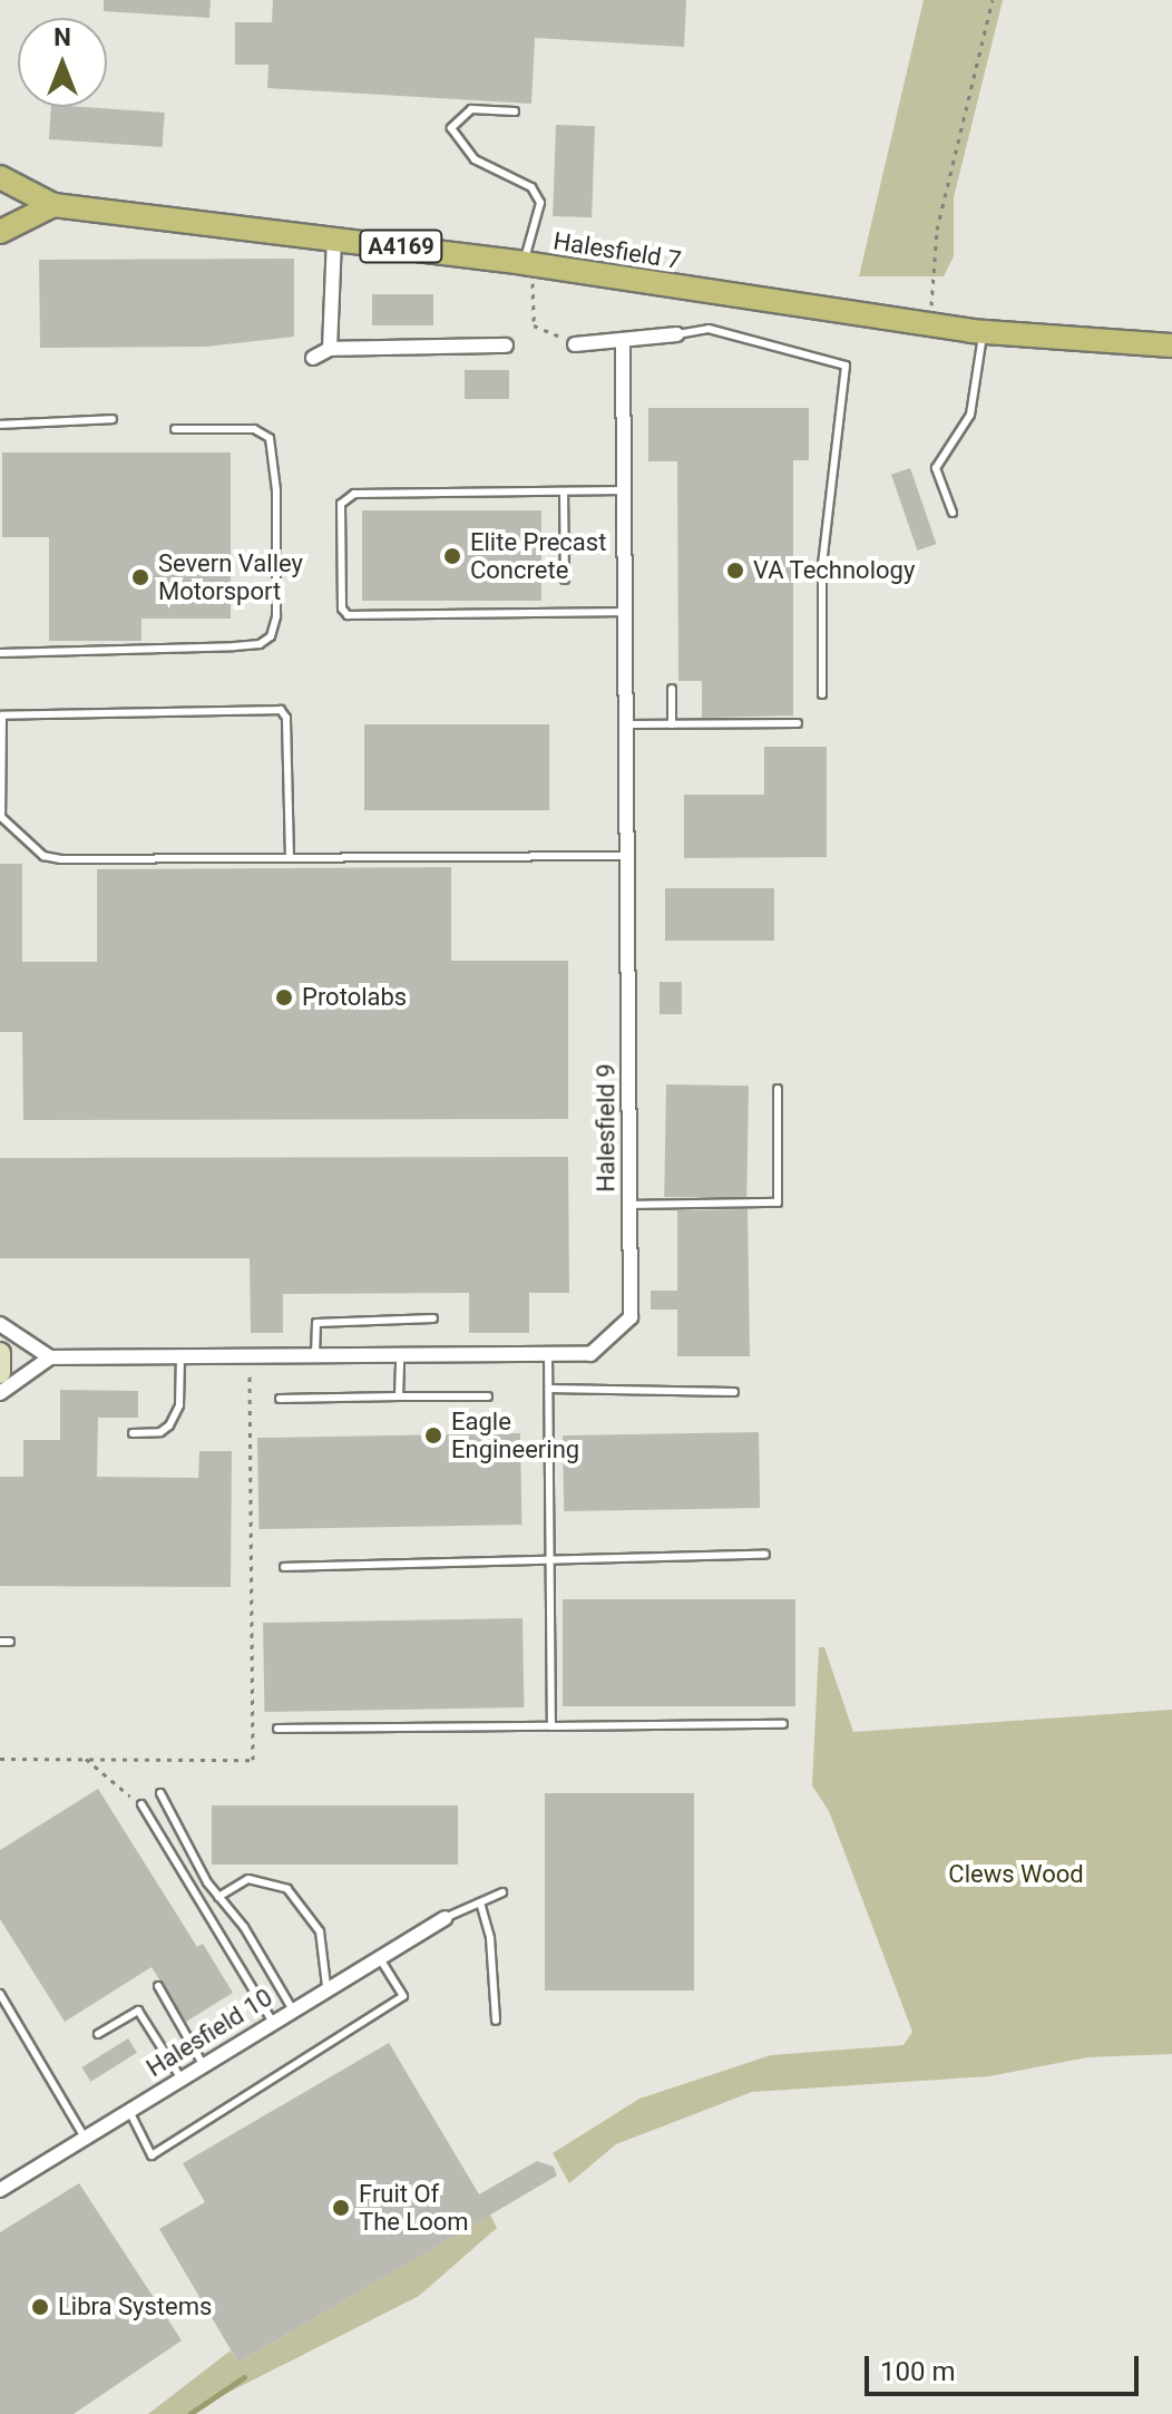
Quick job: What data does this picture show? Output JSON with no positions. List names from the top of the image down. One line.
{"streets":{"main road":["A4169","Halesfield 7"],"street":["Halesfield 9","Halesfield 10"]},"parks":["Clews Wood"],"places":["Elite Precast Concrete","VA Technology","Severn Valley Motorsport","Protolabs","Eagle Engineering","Fruit Of The Loom","Libra Systems"],"scale_bar":"100 m","north":"top"}
